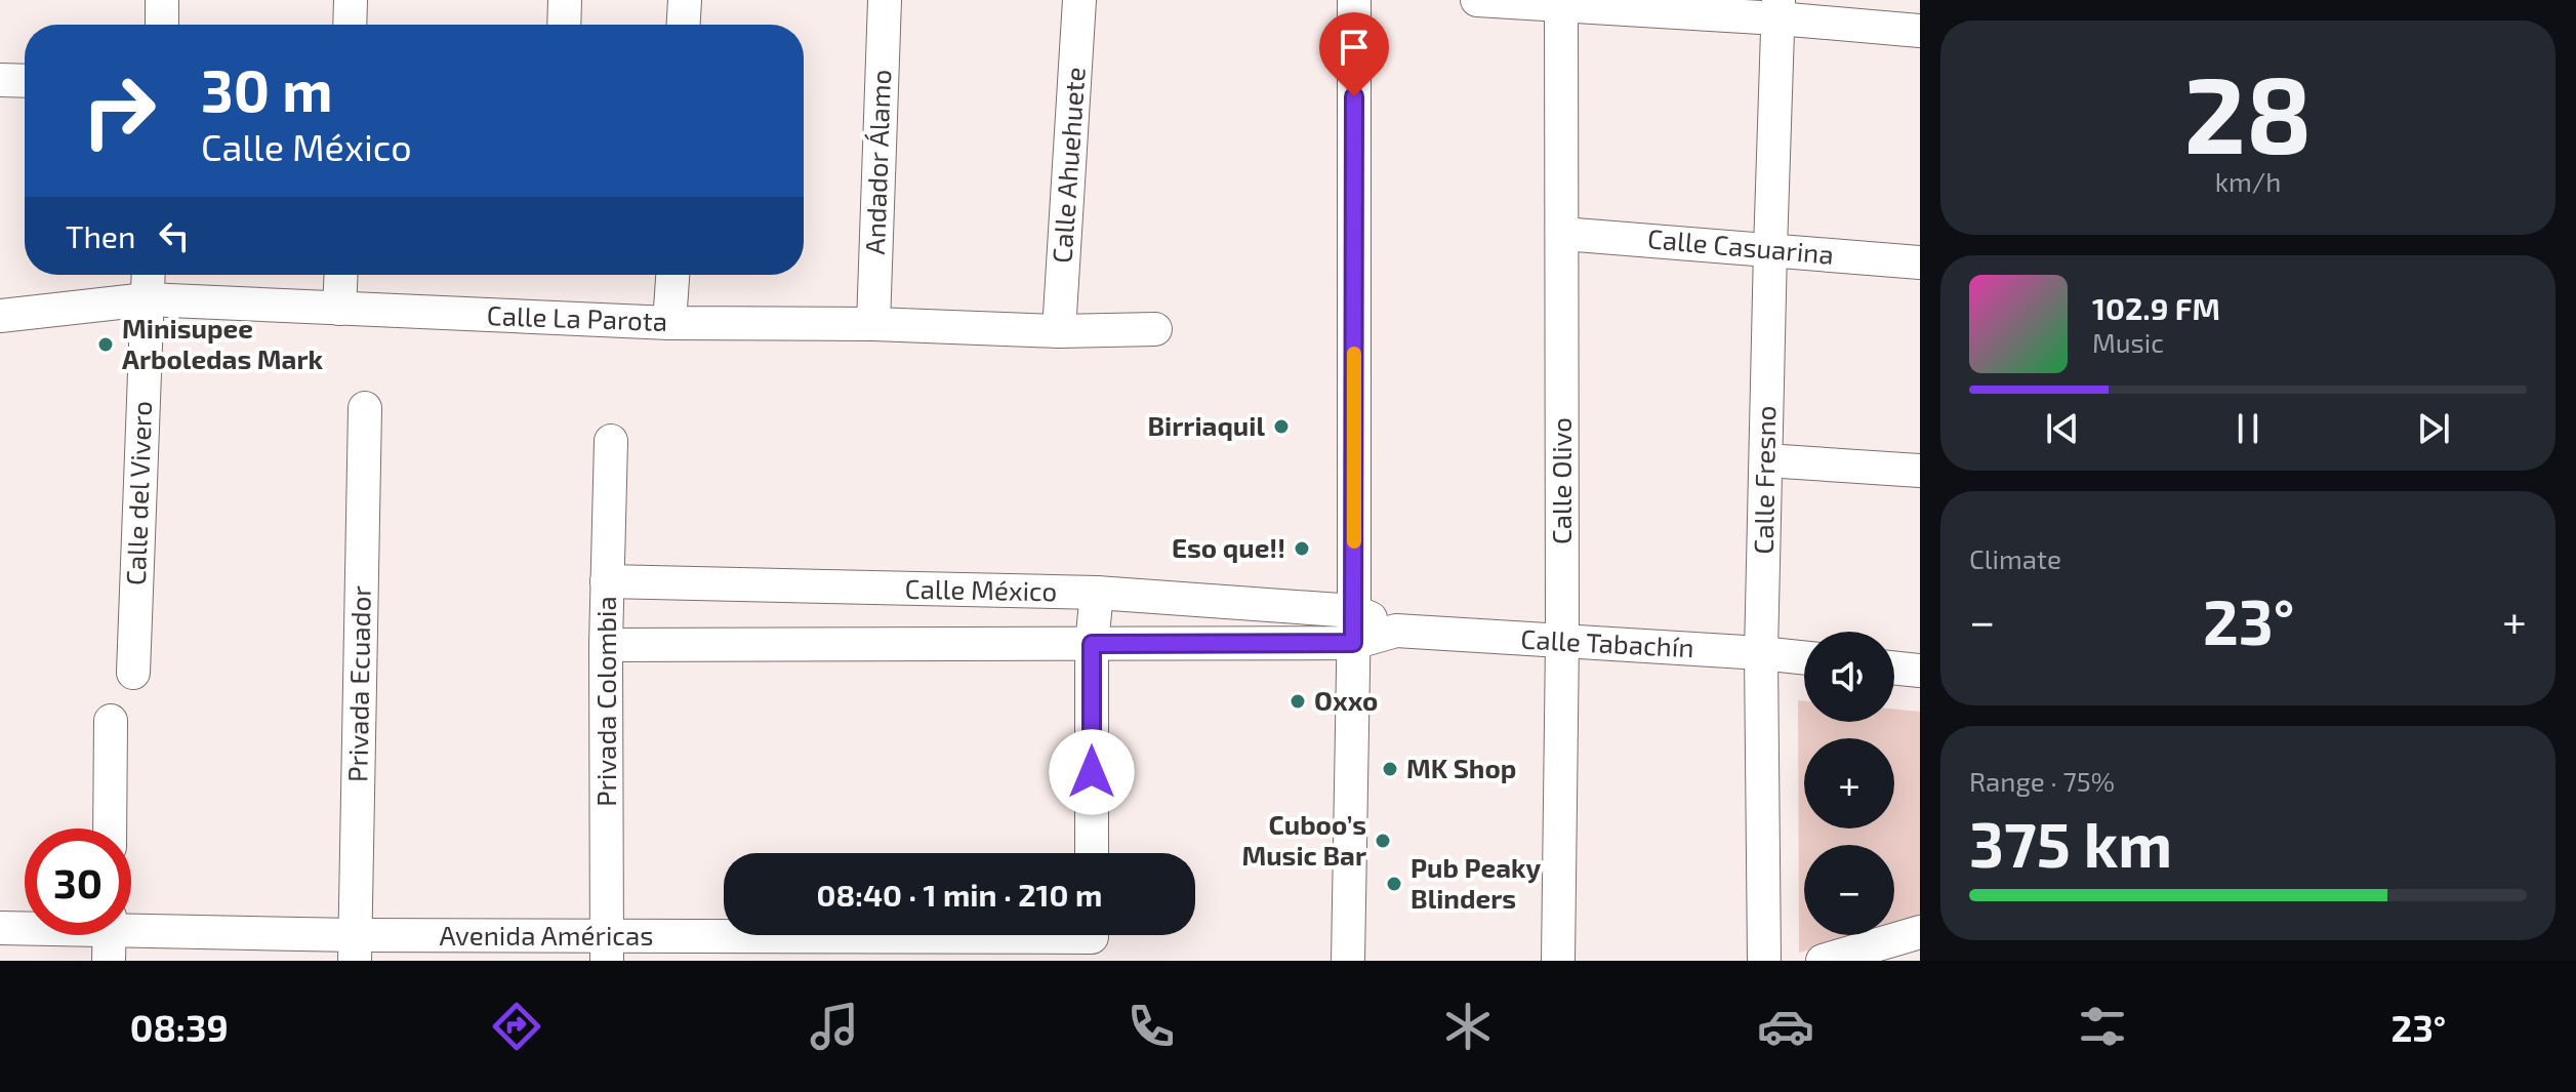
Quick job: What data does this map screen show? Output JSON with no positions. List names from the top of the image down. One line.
{"streets":{"street":["Andador Álamo","Calle Ahuehuete","Calle Casuarina","Calle La Parota","Calle Fresno","Calle Olivo","Calle del Vivero","Calle México","Calle Tabachín","Privada Ecuador","Privada Colombia","Avenida Américas"]},"crossings":[["Andador Álamo","Calle La Parota"],["Calle Ahuehuete","Calle La Parota"],["Calle Casuarina","Calle Fresno"],["Calle Casuarina","Calle Olivo"],["Calle La Parota","Calle del Vivero"],["Calle Fresno","Calle Tabachín"],["Calle Olivo","Calle Tabachín"],["Calle México","Calle Tabachín"],["Calle México","Privada Colombia"],["Privada Ecuador","Avenida Américas"],["Privada Colombia","Avenida Américas"]],"places":["Minisupee Arboledas Mark","Birriaquil","Eso que!!","Oxxo","MK Shop","Cuboo’s Music Bar","Pub Peaky Blinders"],"page":{"tile":[["28","km/h"],"Climate",["Range · 75%","375 km"]],"turn":["30 m","Calle México"],"then":"Then","song":["102.9 FM","Music"],"heat":["−","23°","+"],"map_buttons":["+","−"],"limit":"30","trip":"08:40 · 1 min · 210 m","tabs":["08:39","23°"]}}
